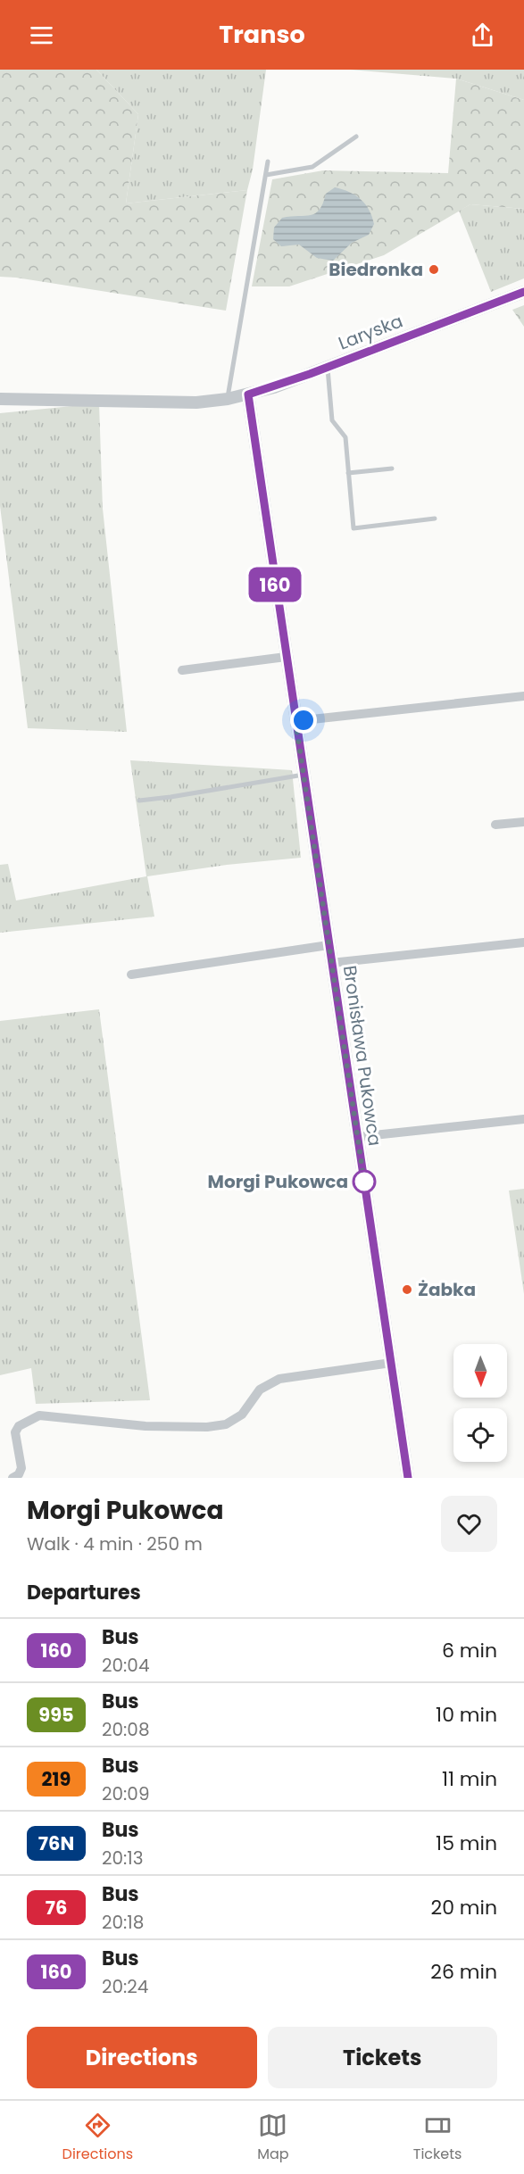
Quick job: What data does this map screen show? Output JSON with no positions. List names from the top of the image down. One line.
{"streets":{"street":["Laryska","Bronisława Pukowca"]},"crossings":[["Laryska","Bronisława Pukowca"]],"places":["Biedronka","Morgi Pukowca","Żabka"],"lines":["bus line 160"],"north":"bottom","page":{"header":"Transo","on_map":"160","heading":[["Morgi Pukowca","Walk · 4 min · 250 m"],"Departures"],"list":[{"mark":"160","name":"Bus","note":"20:04","value":"6 min"},{"mark":"995","name":"Bus","note":"20:08","value":"10 min"},{"mark":"219","name":"Bus","note":"20:09","value":"11 min"},{"mark":"76N","name":"Bus","note":"20:13","value":"15 min"},{"mark":"76","name":"Bus","note":"20:18","value":"20 min"},{"mark":"160","name":"Bus","note":"20:24","value":"26 min"}],"buttons":["Directions","Tickets"],"tabs":["Directions","Map","Tickets"]}}
